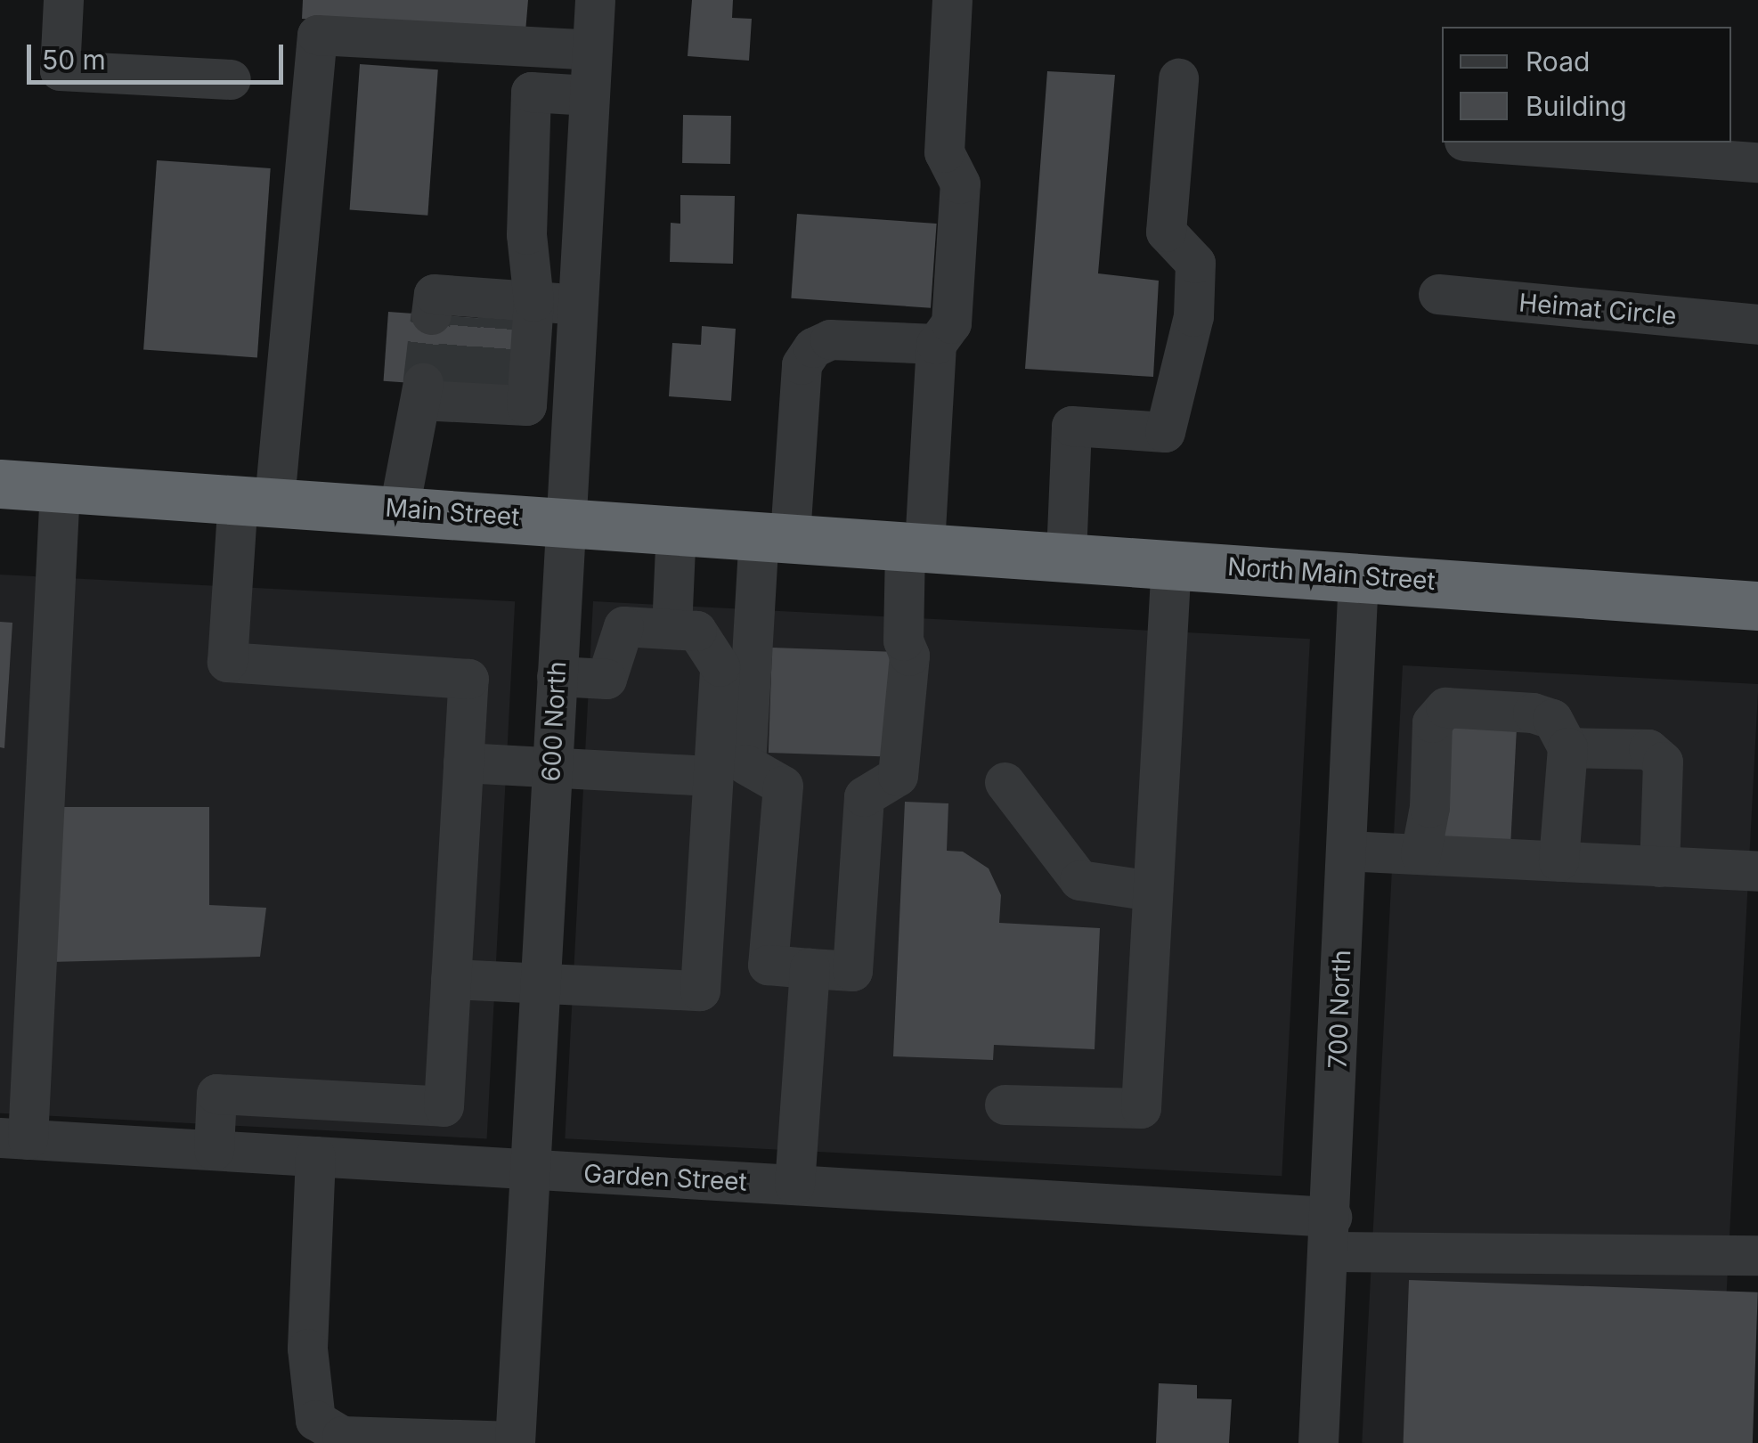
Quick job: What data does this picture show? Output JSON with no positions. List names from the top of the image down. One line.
{"streets":{"highway":["Main Street","North Main Street"],"street":["Heimat Circle","600 North","700 North","Garden Street"]},"crossings":[["Main Street","North Main Street"],["Main Street","600 North"],["North Main Street","700 North"],["600 North","Garden Street"],["700 North","Garden Street"]],"legend":["Road","Building"],"scale_bar":"50 m"}
